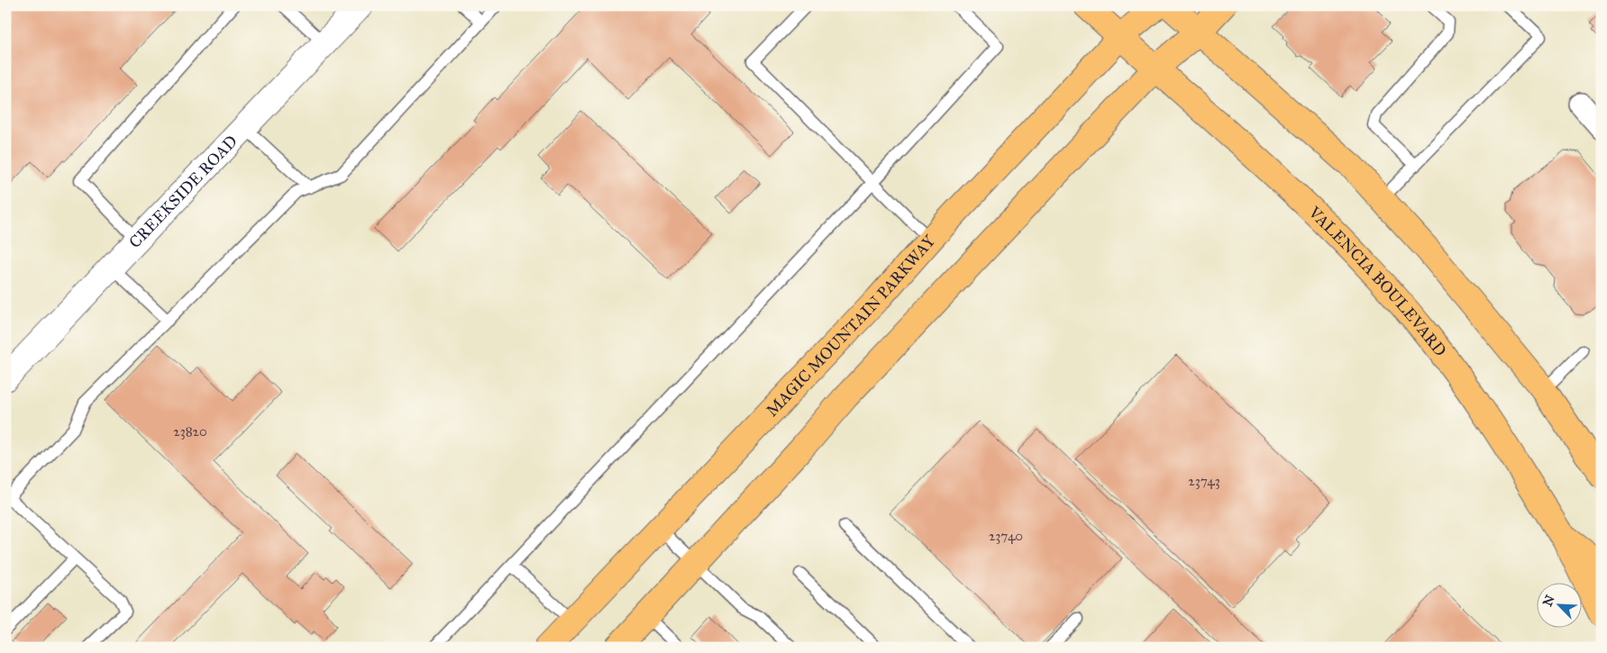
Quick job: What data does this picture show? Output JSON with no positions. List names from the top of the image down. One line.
{"streets":{"main road":["VALENCIA BOULEVARD","MAGIC MOUNTAIN PARKWAY"],"street":["CREEKSIDE ROAD"]},"crossings":[["VALENCIA BOULEVARD","MAGIC MOUNTAIN PARKWAY"]],"house_numbers":["23820","23743","23740"],"north":"top left"}
